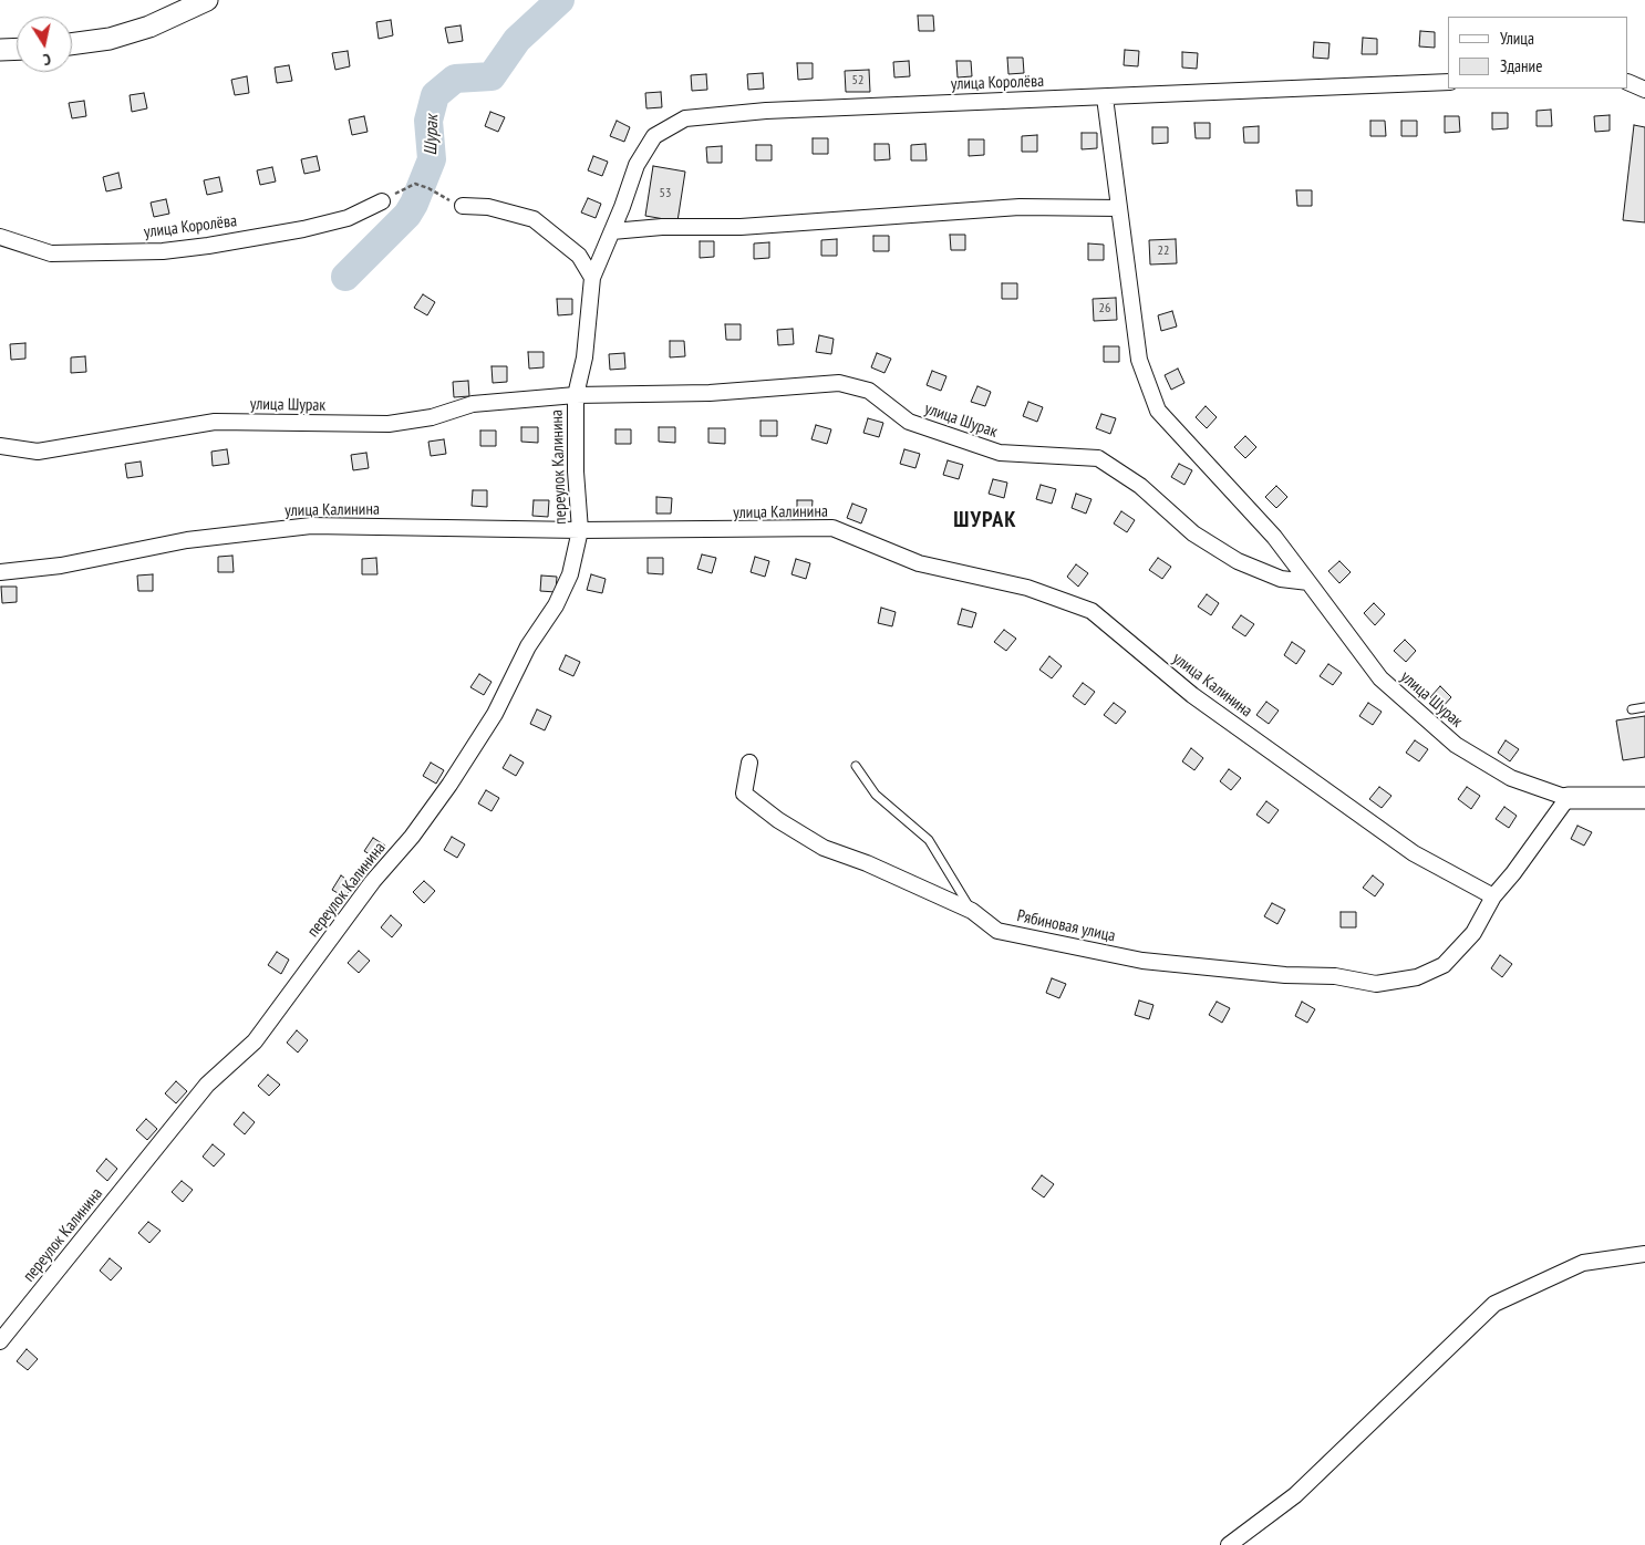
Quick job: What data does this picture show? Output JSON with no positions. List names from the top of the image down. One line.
{"streets":{"street":["улица Королёва","улица Шурак","переулок Калинина","улица Калинина","Рябиновая улица"]},"crossings":[["улица Королёва","улица Шурак"],["улица Шурак","переулок Калинина"],["переулок Калинина","улица Калинина"],["улица Калинина","Рябиновая улица"]],"districts":["ШУРАК"],"water":["Шурак"],"house_numbers":["52","53","22","26"],"legend":["Улица","Здание"],"north":"bottom"}
